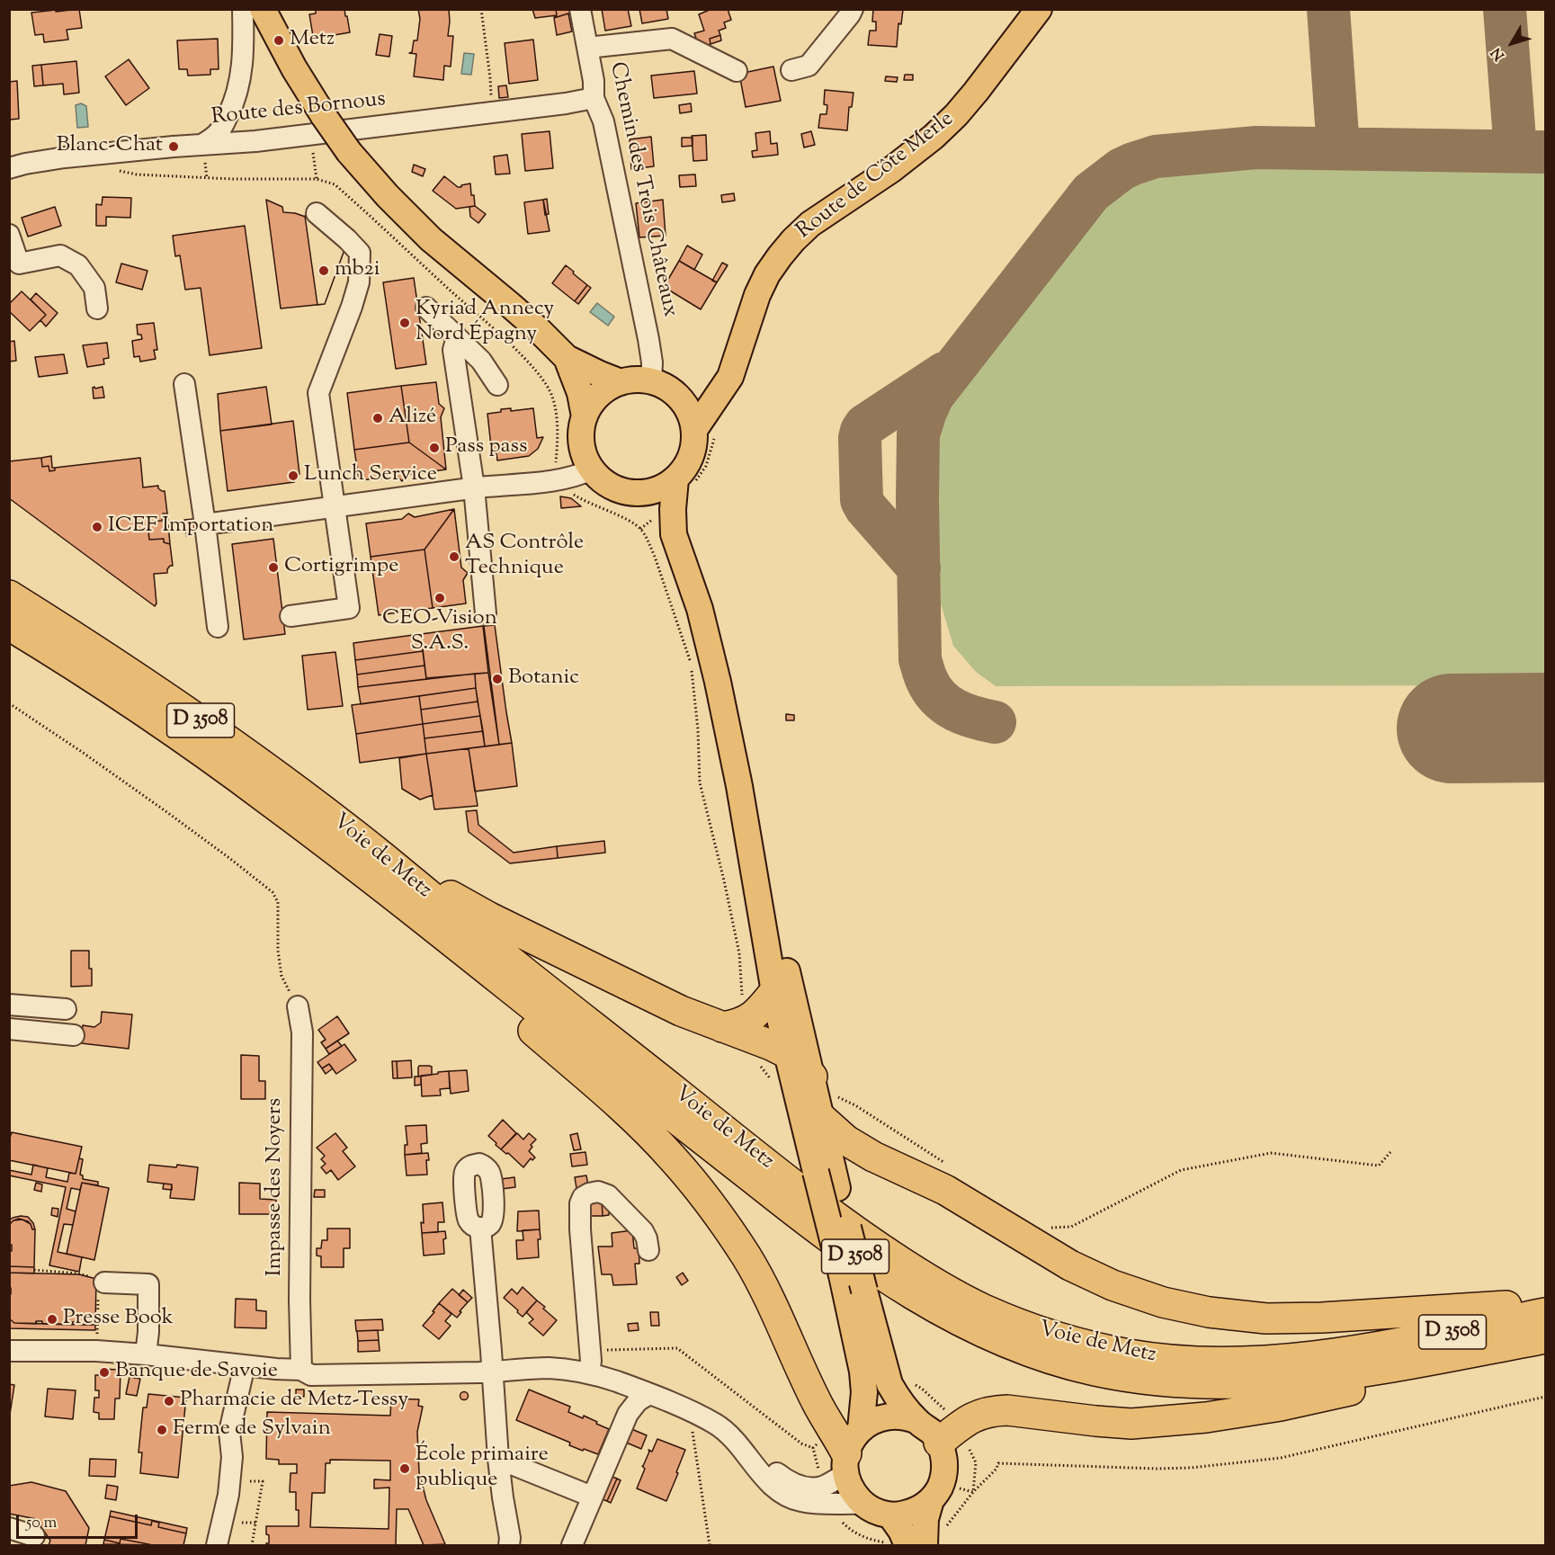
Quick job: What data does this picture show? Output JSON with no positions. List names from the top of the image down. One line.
{"streets":{"highway":["D 3508","Voie de Metz"],"main road":["Route de Côte Merle"],"street":["Route des Bornous","Chemin des Trois Châteaux","Impasse des Noyers"]},"crossings":[["Route des Bornous","Chemin des Trois Châteaux"],["Route de Côte Merle","Chemin des Trois Châteaux"]],"places":["Metz","Blanc-Chat","mb2i","Kyriad Annecy Nord Épagny","Alizé","Pass pass","Lunch Service","ICEF Importation","AS Contrôle Technique","Cortigrimpe","CEO-Vision S.A.S.","Botanic","Presse Book","Banque de Savoie","Pharmacie de Metz-Tessy","Ferme de Sylvain","École primaire publique"],"scale_bar":"50 m","north":"bottom left"}
